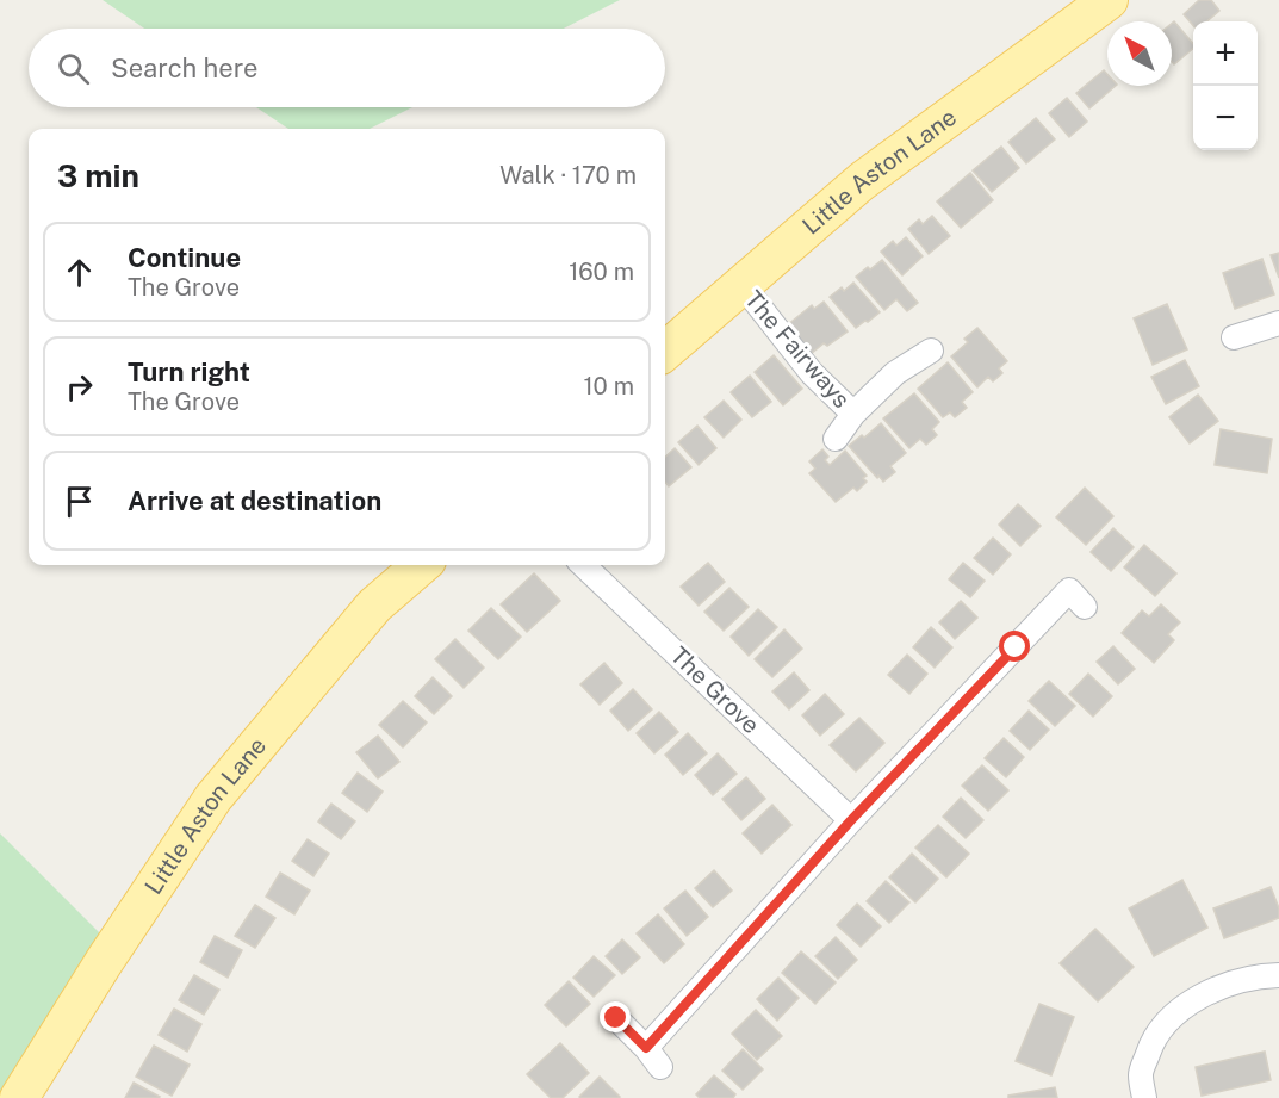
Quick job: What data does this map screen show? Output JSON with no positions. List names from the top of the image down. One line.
{"streets":{"main road":["Little Aston Lane"],"street":["The Fairways","The Grove"]},"crossings":[["Little Aston Lane","The Fairways"]],"north":"top left","page":{"map_buttons":["+","−"],"search":"Search here","heading":["3 min","Walk · 170 m"],"list":[["Continue","The Grove","160 m"],["Turn right","The Grove","10 m"],"Arrive at destination"]}}
